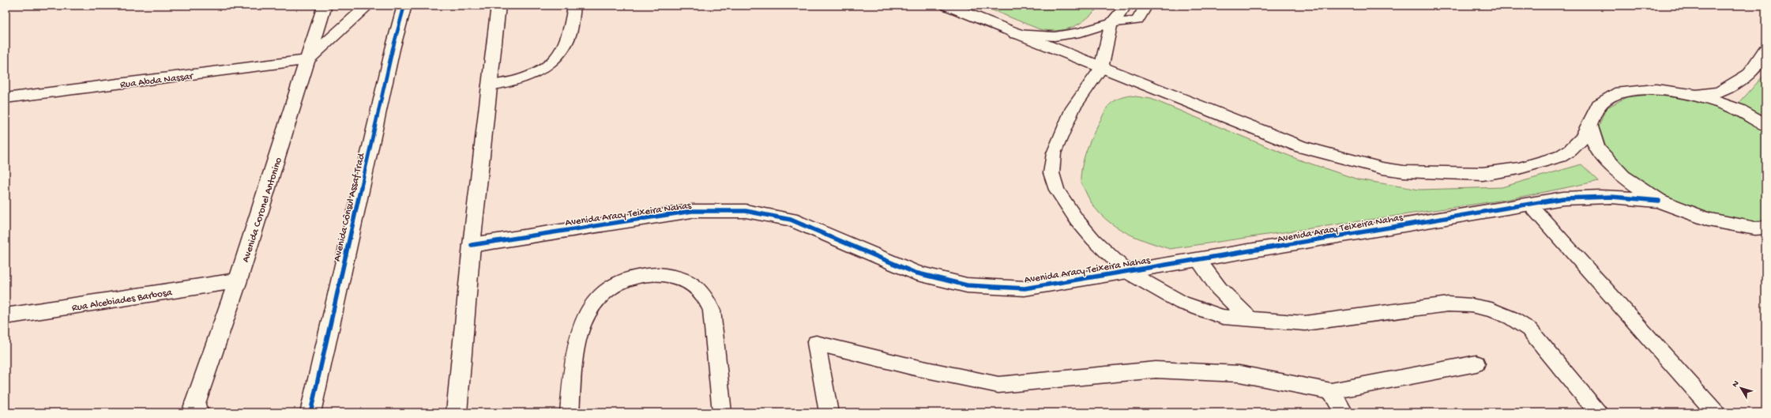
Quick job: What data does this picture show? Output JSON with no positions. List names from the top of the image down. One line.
{"streets":{"street":["Rua Abda Nassar","Avenida Cônsul Assaf Trad","Avenida Coronel Antonino","Avenida Aracy Teixeira Nahas","Rua Alcebiades Barbosa"]},"crossings":[["Rua Abda Nassar","Avenida Coronel Antonino"],["Avenida Coronel Antonino","Rua Alcebiades Barbosa"]],"north":"top left"}
